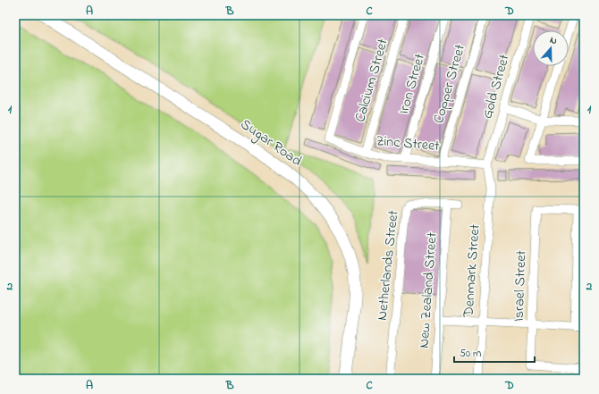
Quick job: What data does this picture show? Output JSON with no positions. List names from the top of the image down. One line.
{"streets":{"main road":["Sugar Road"],"street":["Calcium Street","Iron Street","Copper Street","Gold Street","Zinc Street","Netherlands Street","Denmark Street","Israel Street","New Zealand Street"]},"crossings":[["Calcium Street","Zinc Street"],["Iron Street","Zinc Street"],["Copper Street","Zinc Street"],["Gold Street","Zinc Street"],["Gold Street","Denmark Street"],["Zinc Street","Denmark Street"],["Netherlands Street","New Zealand Street"]],"scale_bar":"50 m","north":"top","grid":{"columns":["A","B","C","D"],"rows":["1","2"]}}
